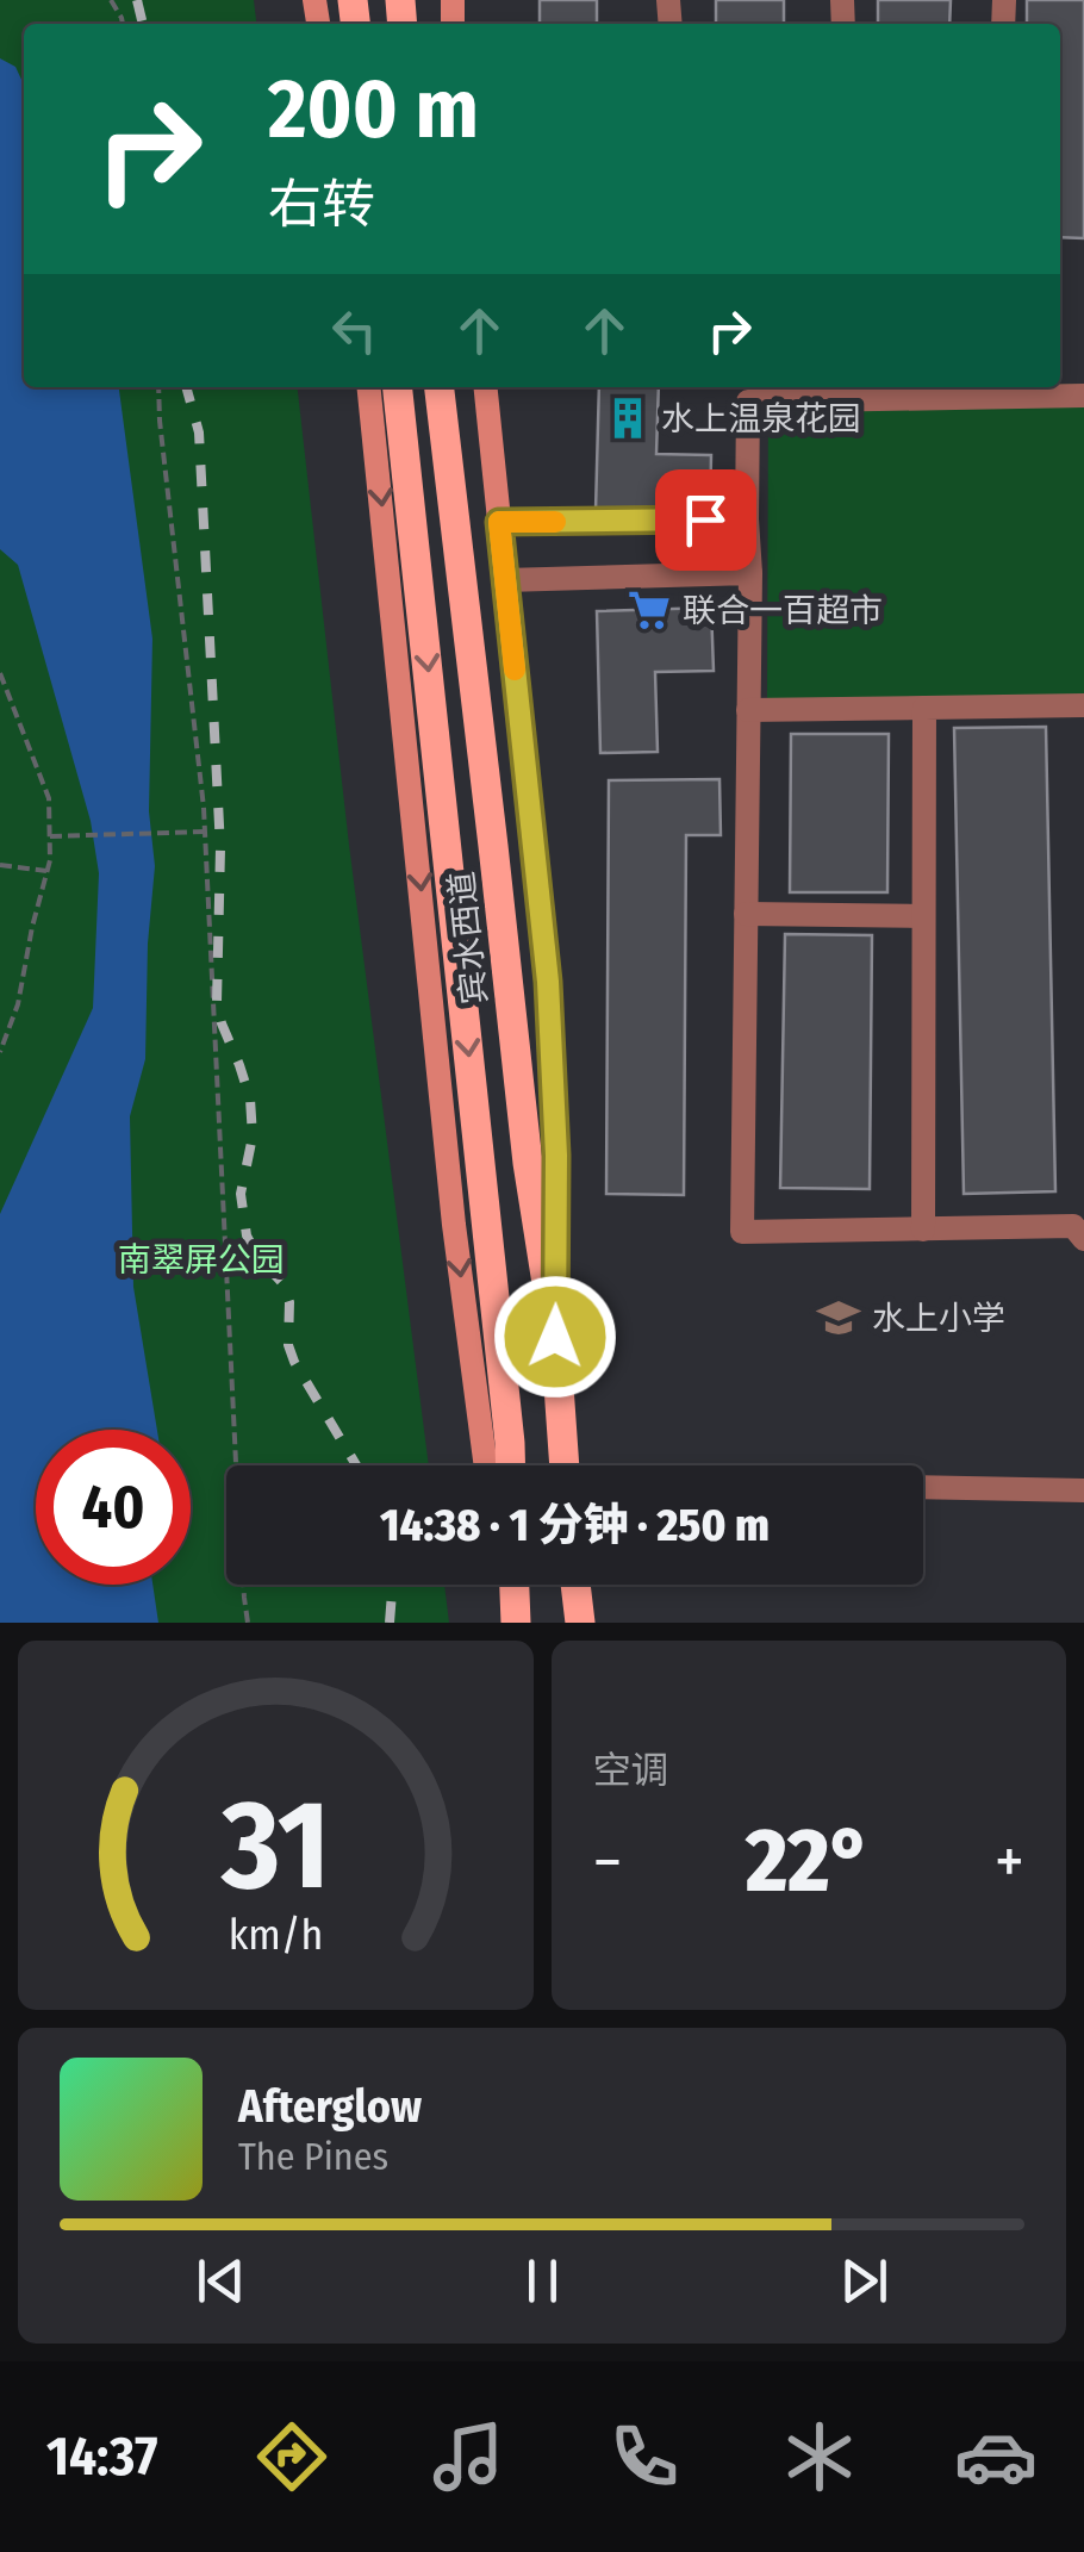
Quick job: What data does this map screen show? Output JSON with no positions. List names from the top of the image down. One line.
{"streets":{"main road":["宾水西道"]},"parks":["南翠屏公园"],"places":{"building":["水上温泉花园"],"supermarket":["联合一百超市"],"school or university":["水上小学"]},"page":{"turn":["200 m","右转"],"limit":"40","trip":"14:38 · 1 分钟 · 250 m","tile":"空调","heat":["−","22°","+"],"song":["Afterglow","The Pines"],"tabs":"14:37","gauge":["31","km/h"]}}
